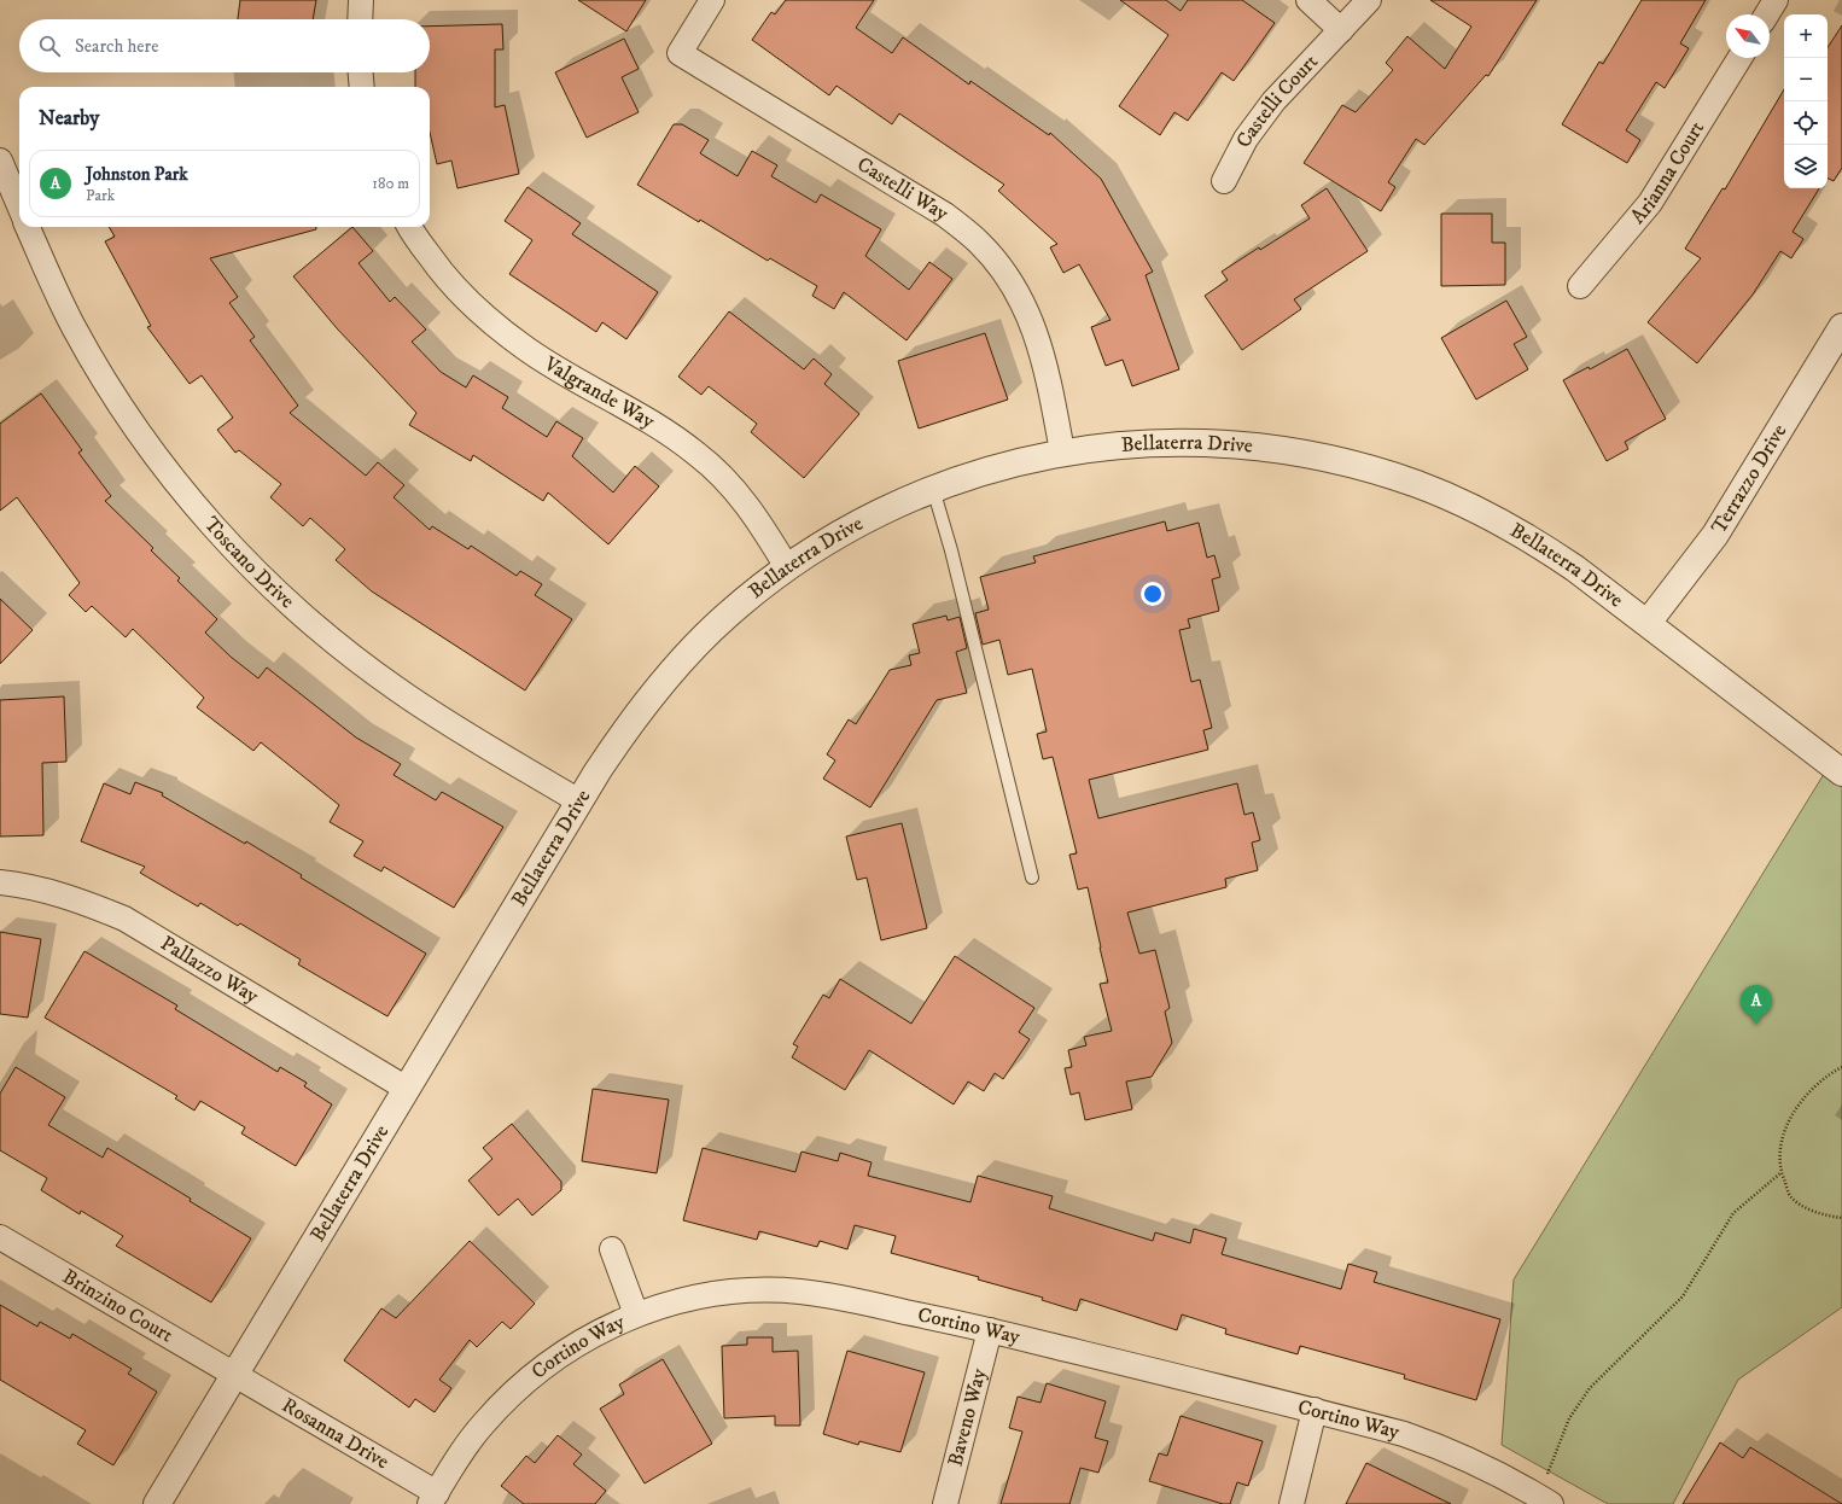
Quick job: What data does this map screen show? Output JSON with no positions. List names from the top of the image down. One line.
{"streets":{"street":["Castelli Court","Arianna Court","Castelli Way","Valgrande Way","Bellaterra Drive","Terrazzo Drive","Toscano Drive","Pallazzo Way","Brinzino Court","Cortino Way","Baveno Way","Rosanna Drive"]},"crossings":[["Castelli Way","Bellaterra Drive"],["Valgrande Way","Bellaterra Drive"],["Bellaterra Drive","Terrazzo Drive"],["Bellaterra Drive","Toscano Drive"],["Bellaterra Drive","Pallazzo Way"],["Bellaterra Drive","Brinzino Court"],["Bellaterra Drive","Rosanna Drive"],["Brinzino Court","Rosanna Drive"],["Cortino Way","Baveno Way"],["Cortino Way","Rosanna Drive"]],"north":"top left","page":{"map_buttons":["+","−"],"search":"Search here","heading":"Nearby","list":[{"mark":"A","name":"Johnston Park","note":"Park","value":"180 m"}],"pins":"A"}}
